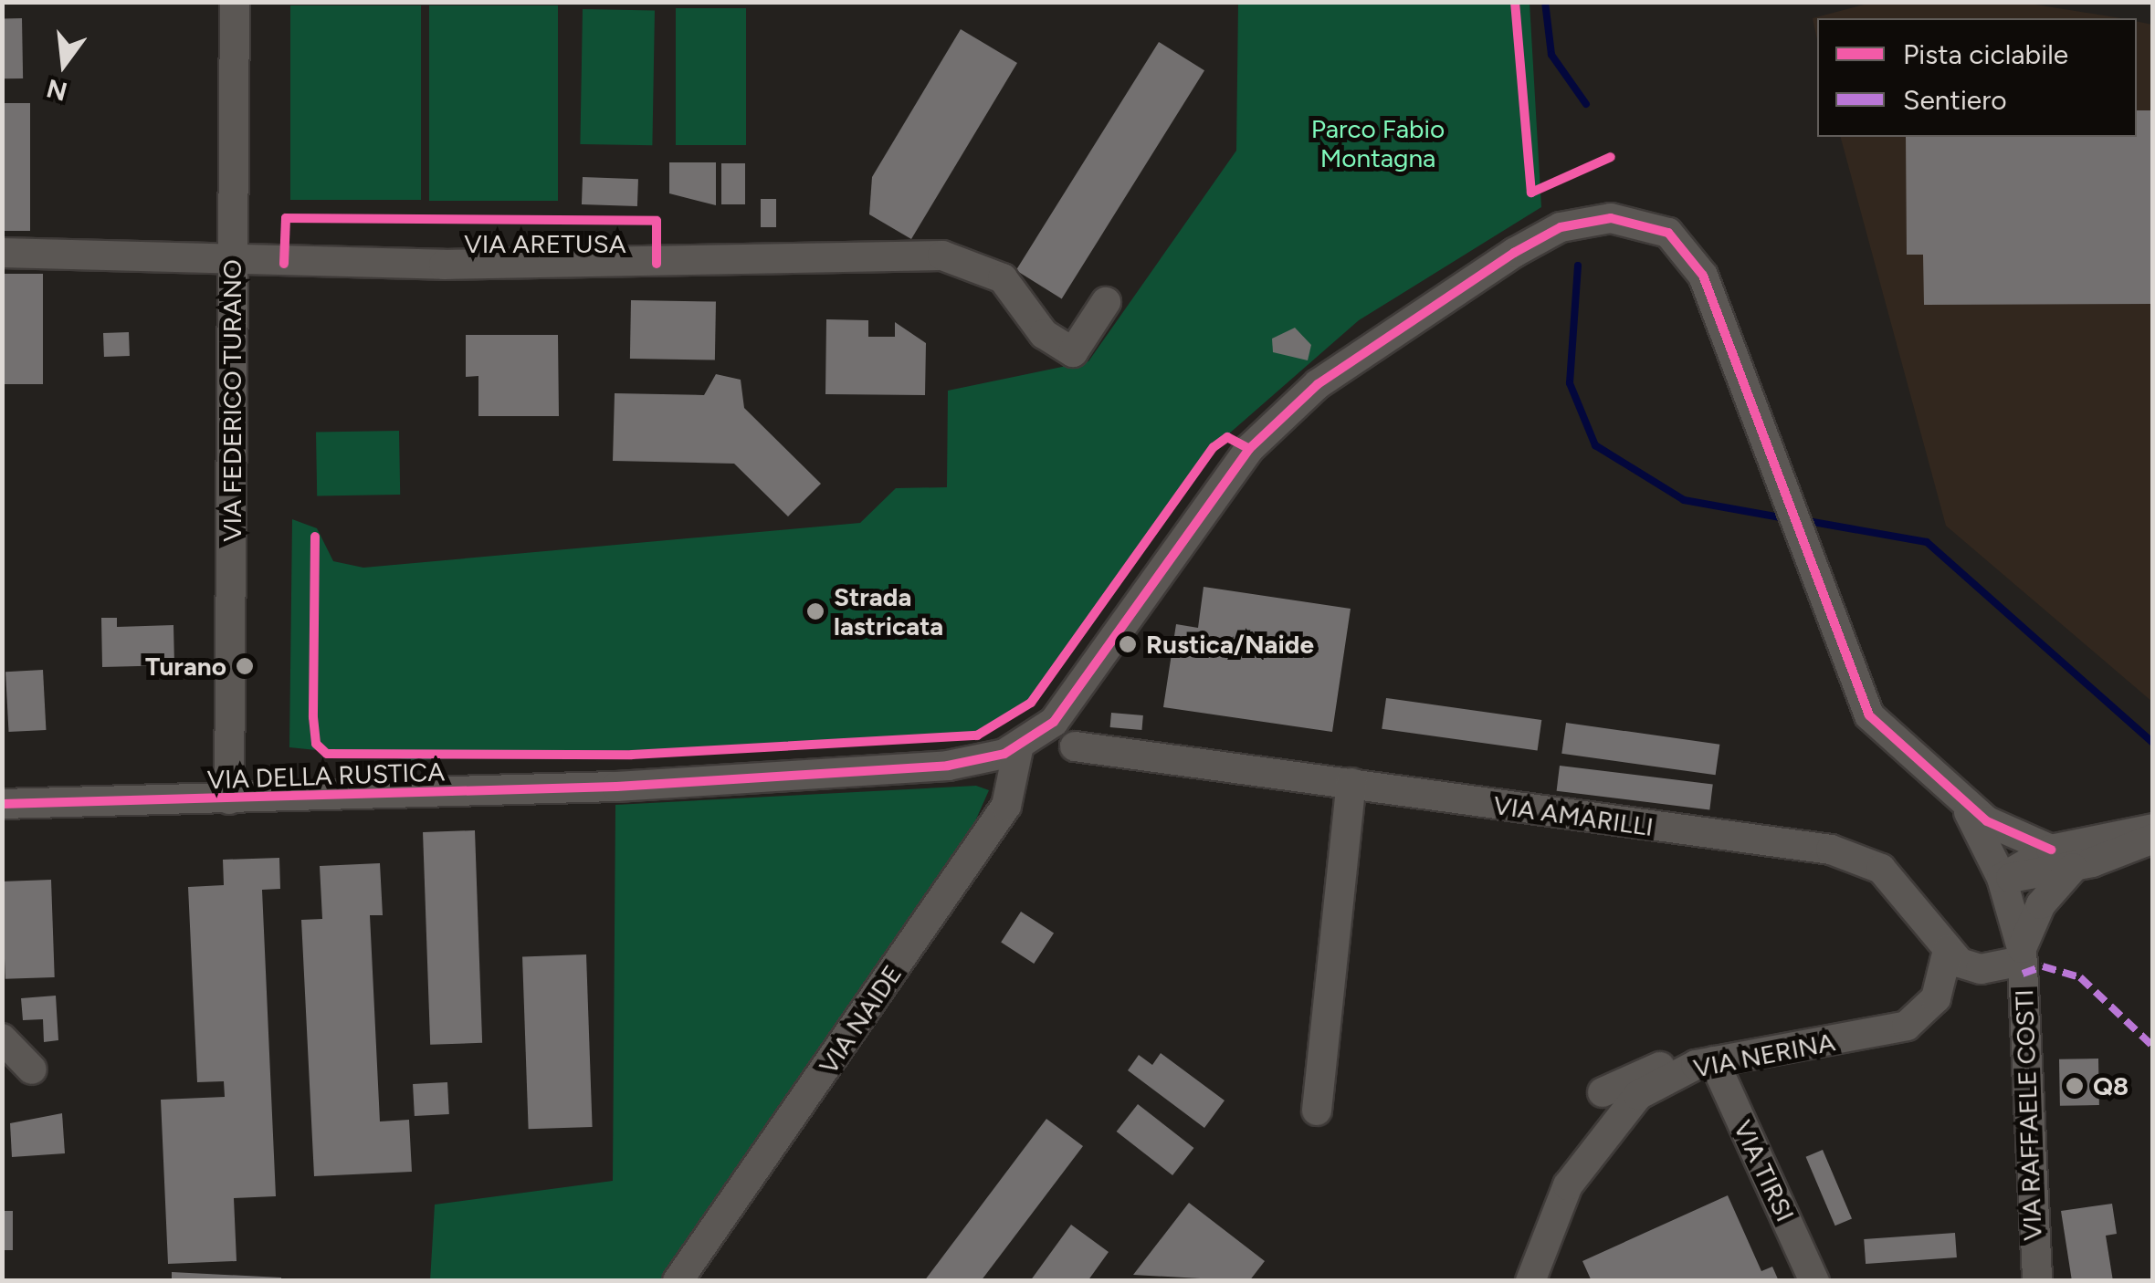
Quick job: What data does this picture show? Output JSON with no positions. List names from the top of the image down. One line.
{"streets":{"street":["VIA ARETUSA","VIA FEDERICO TURANO","VIA DELLA RUSTICA","VIA AMARILLI","VIA NAIDE","VIA NERINA","VIA RAFFAELE COSTI","VIA TIRSI"]},"crossings":[["VIA ARETUSA","VIA FEDERICO TURANO"],["VIA FEDERICO TURANO","VIA DELLA RUSTICA"],["VIA DELLA RUSTICA","VIA AMARILLI"],["VIA DELLA RUSTICA","VIA NAIDE"],["VIA AMARILLI","VIA NAIDE"],["VIA AMARILLI","VIA NERINA"],["VIA NERINA","VIA TIRSI"]],"parks":["Parco Fabio Montagna"],"places":["Strada lastricata","Rustica/Naide","Turano","Q8"],"legend":["Pista ciclabile","Sentiero"],"north":"bottom"}
